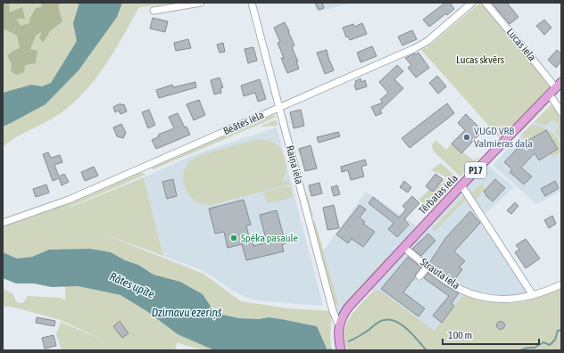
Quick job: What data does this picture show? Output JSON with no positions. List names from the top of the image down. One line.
{"streets":{"main road":["P17","Tērbatas iela"],"street":["Lucas iela","Beātes iela","Raiņa iela","Strauta iela"]},"crossings":[["Lucas iela","Tērbatas iela"],["Beātes iela","Raiņa iela"],["Raiņa iela","P17"],["Raiņa iela","Tērbatas iela"],["P17","Tērbatas iela"],["Tērbatas iela","Strauta iela"]],"water":["Rātes upīte","Dzirnavu ezeriņš"],"parks":["Lucas skvērs"],"places":["VUGD VRB Valmieras daļa","Spēka pasaule"],"scale_bar":"100 m"}
